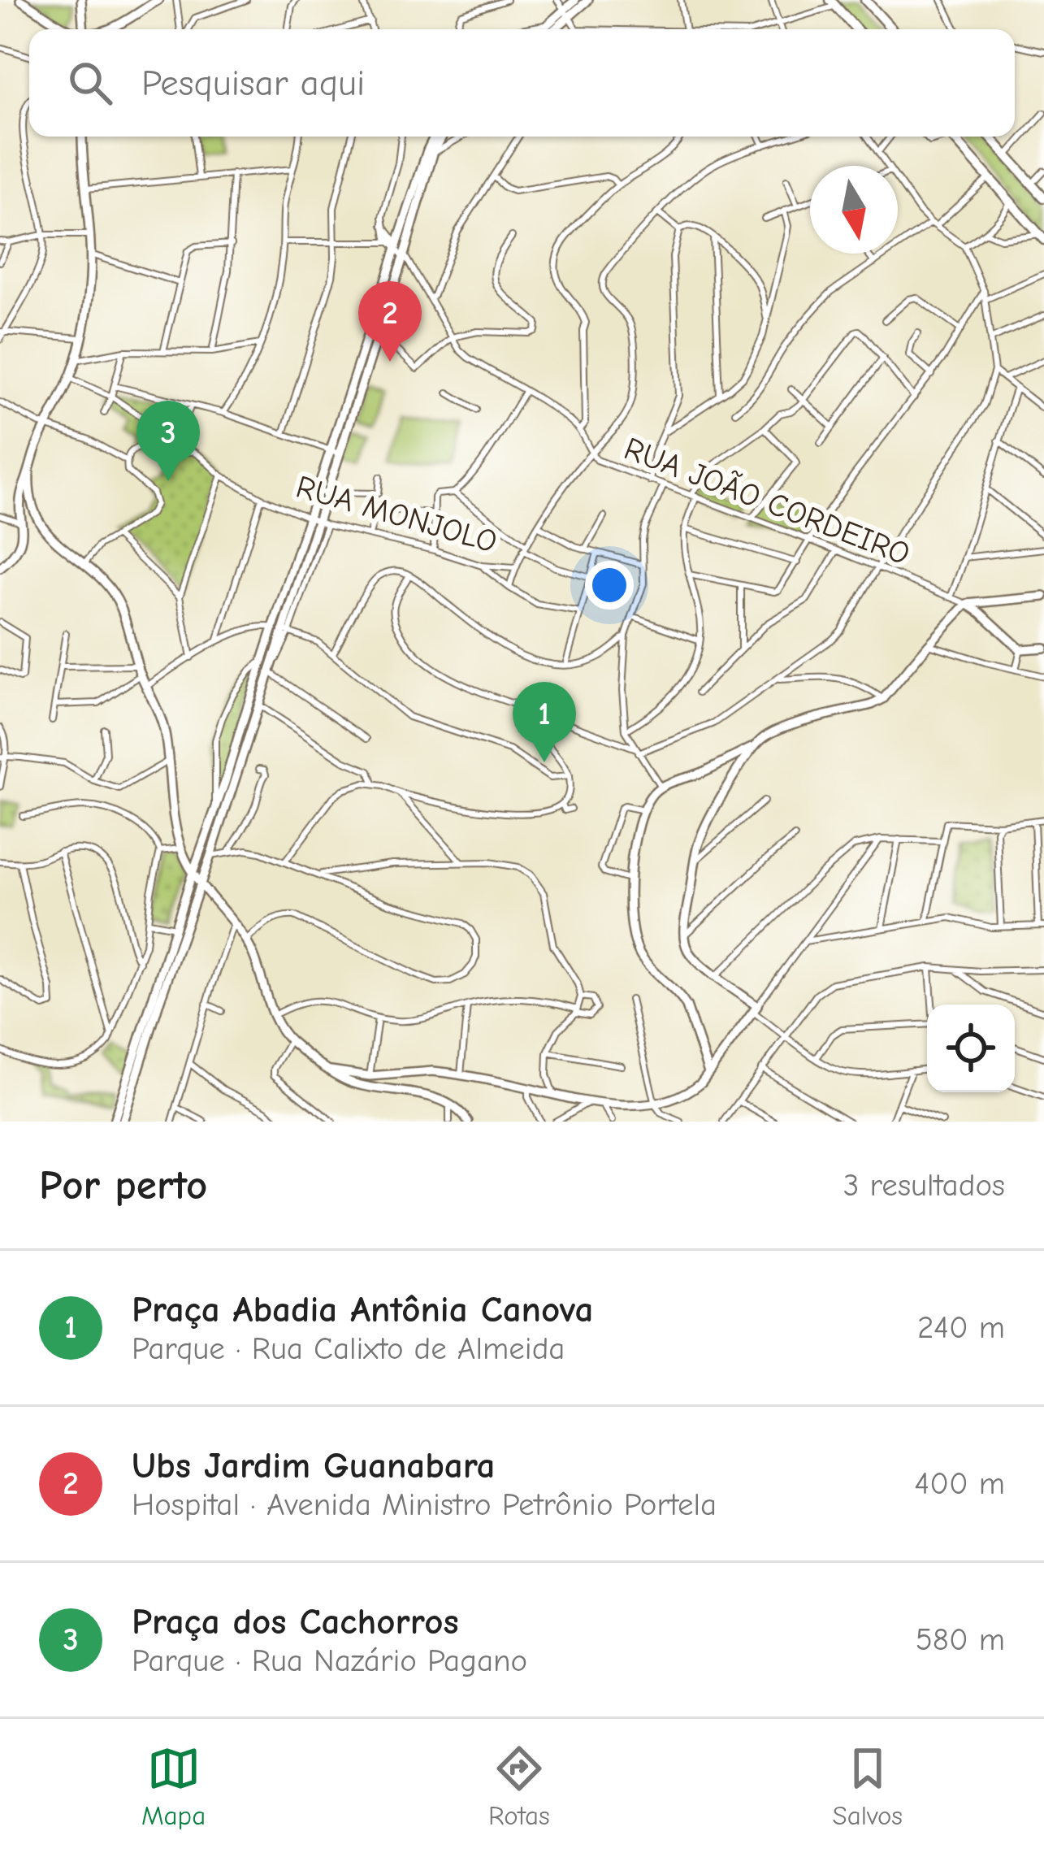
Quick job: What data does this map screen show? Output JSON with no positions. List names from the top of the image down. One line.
{"streets":{"street":["RUA JOÃO CORDEIRO","RUA MONJOLO"]},"north":"bottom","page":{"search":"Pesquisar aqui","pins":["2","3","1"],"heading":["Por perto","3 resultados"],"list":[{"mark":"1","name":"Praça Abadia Antônia Canova","note":"Parque · Rua Calixto de Almeida","value":"240 m"},{"mark":"2","name":"Ubs Jardim Guanabara","note":"Hospital · Avenida Ministro Petrônio Portela","value":"400 m"},{"mark":"3","name":"Praça dos Cachorros","note":"Parque · Rua Nazário Pagano","value":"580 m"}],"nav":["Mapa","Rotas","Salvos"]}}
